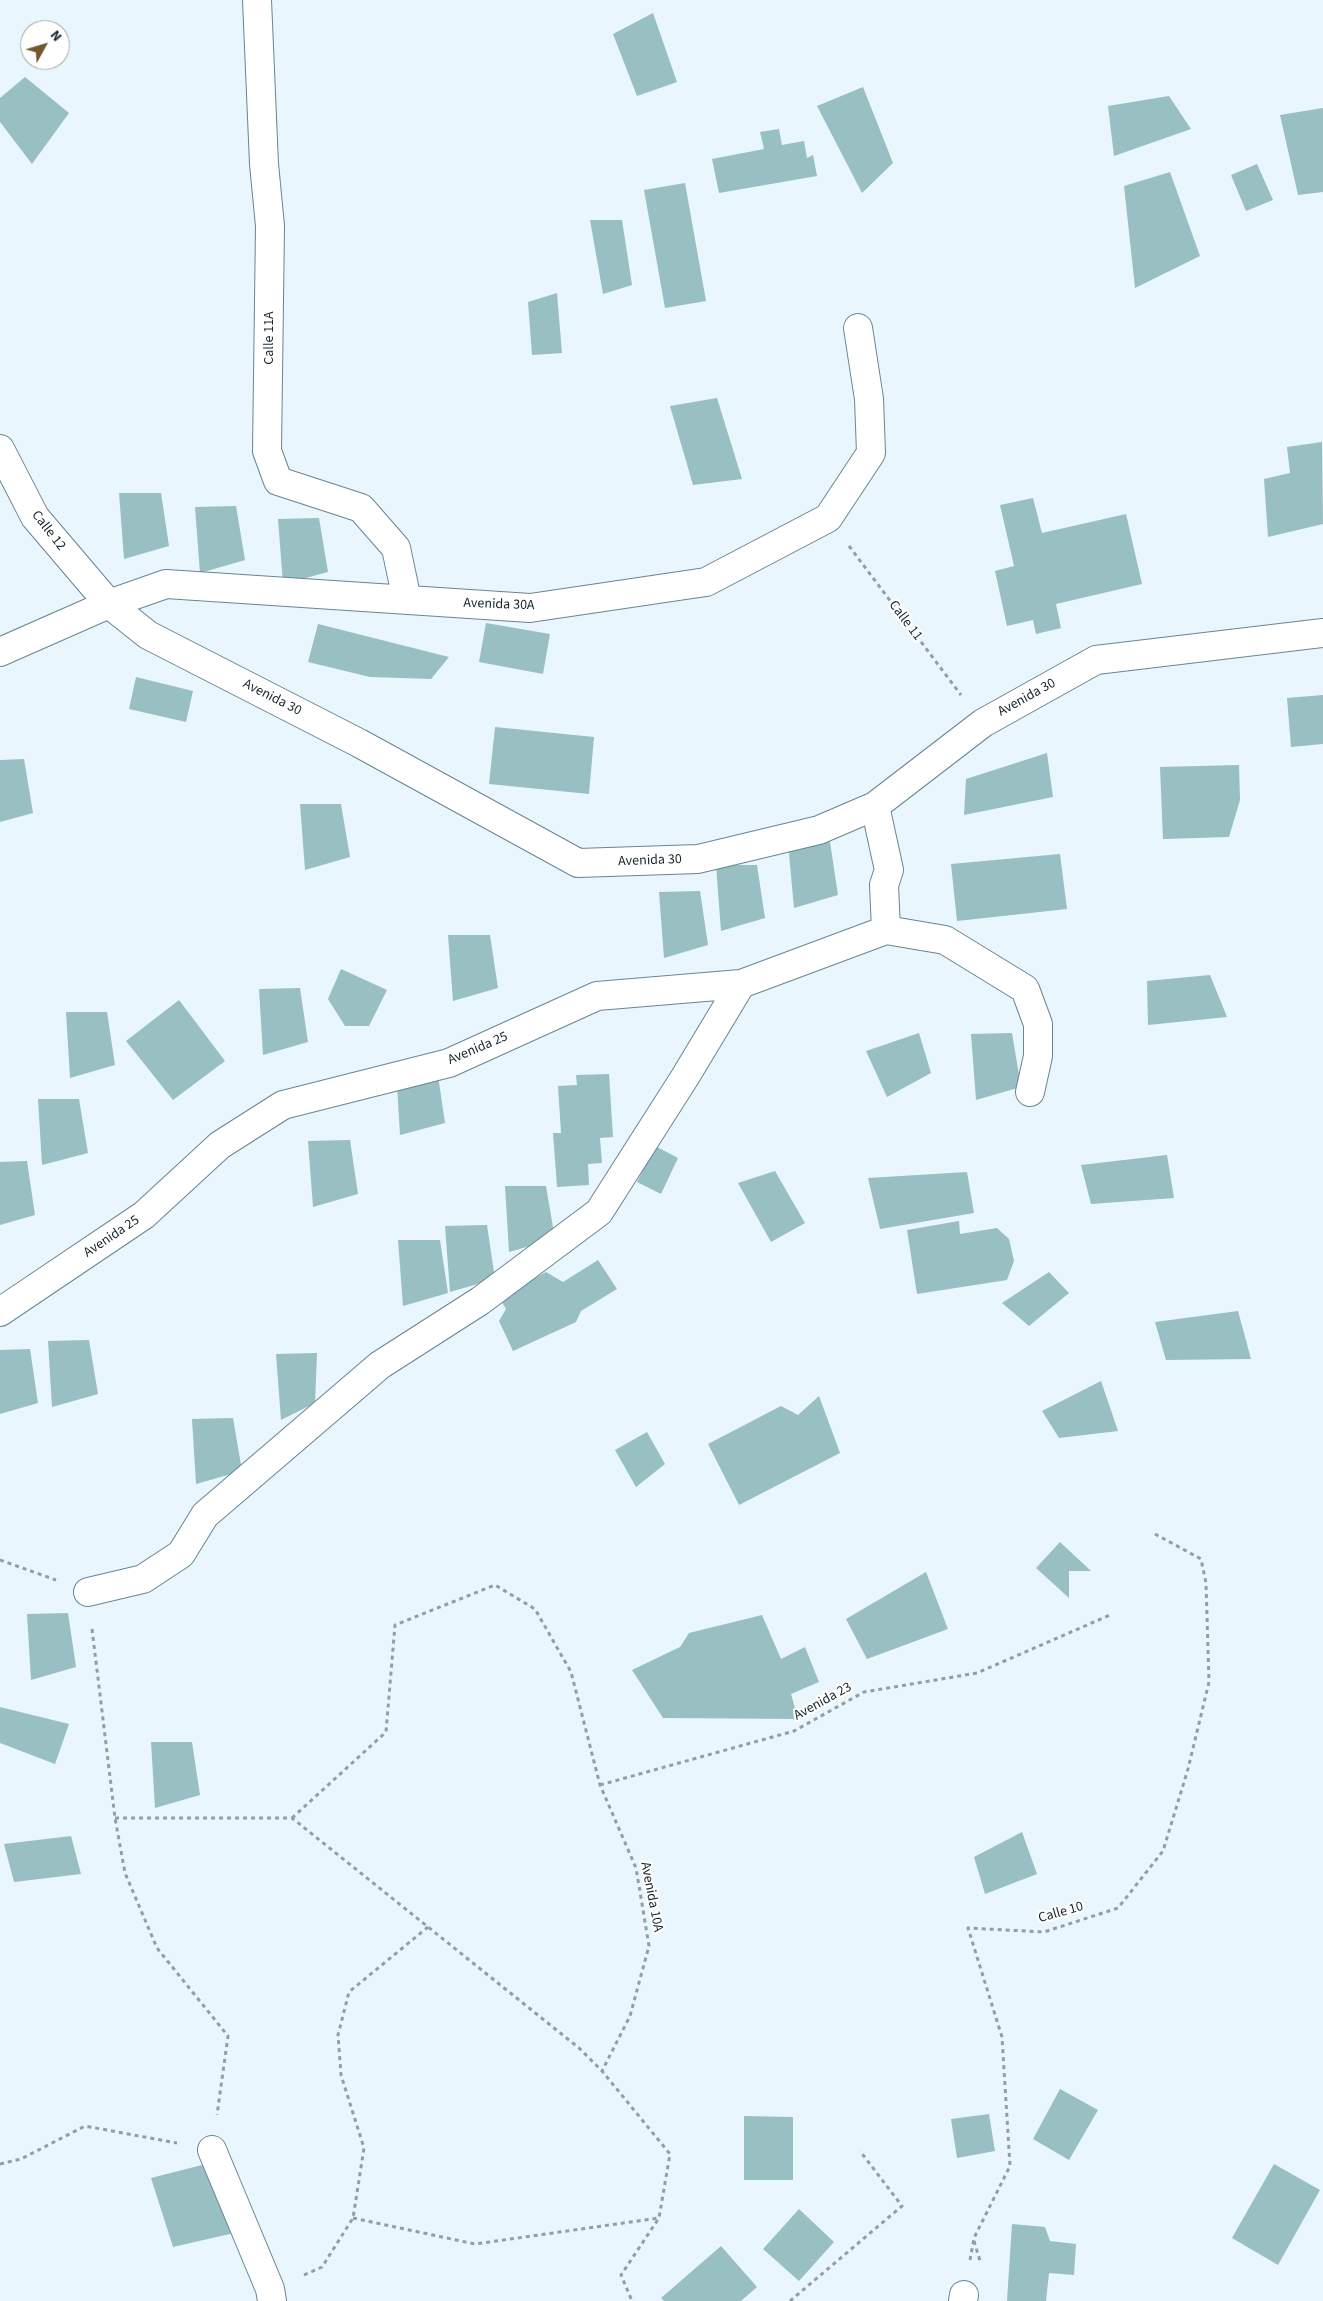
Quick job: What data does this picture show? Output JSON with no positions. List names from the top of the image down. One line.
{"streets":{"street":["Calle 11A","Calle 12","Avenida 30A","Avenida 30","Avenida 25"],"path":["Calle 11","Avenida 23","Avenida 10A","Calle 10"]},"crossings":[["Calle 11A","Avenida 30A"],["Calle 12","Avenida 30A"],["Calle 12","Avenida 30"],["Avenida 30A","Calle 11"],["Avenida 30A","Avenida 30"],["Calle 11","Avenida 30"],["Avenida 23","Avenida 10A"]],"north":"top right"}
